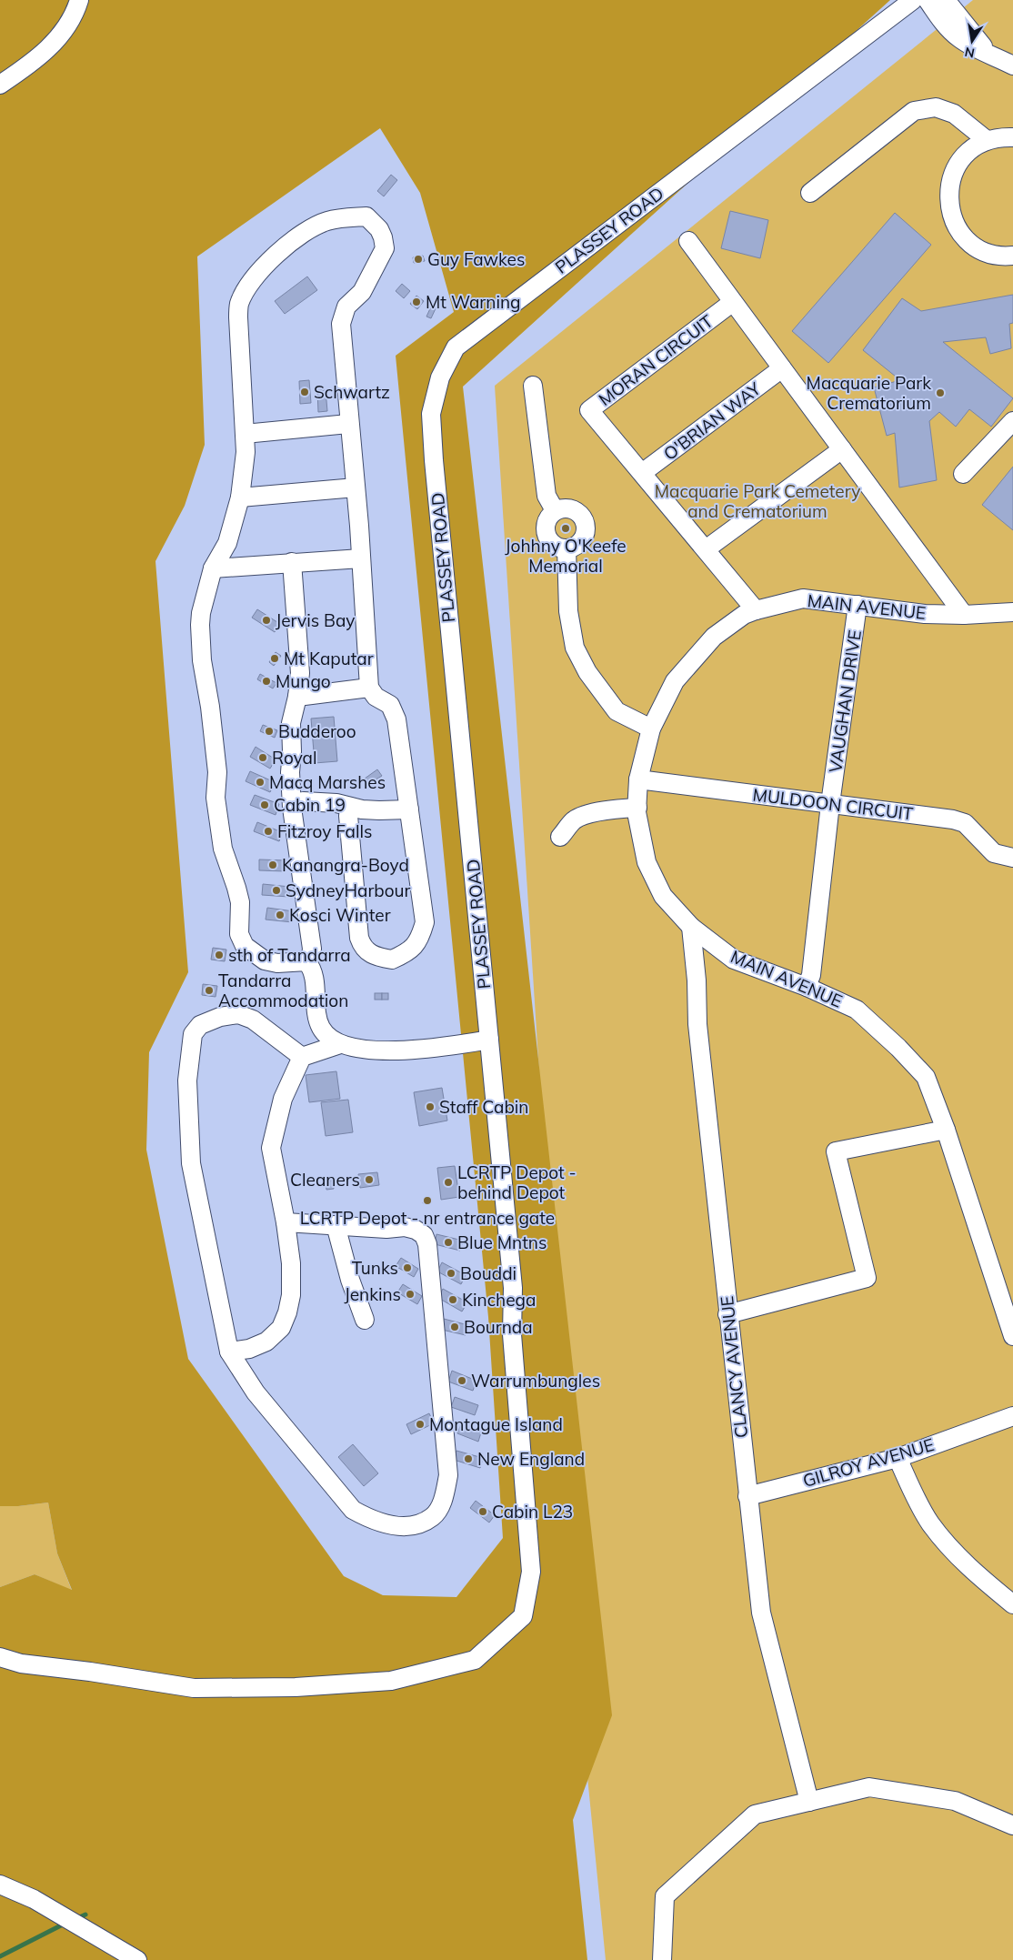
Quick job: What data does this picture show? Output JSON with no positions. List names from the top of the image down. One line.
{"streets":{"street":["PLASSEY ROAD","MORAN CIRCUIT","O'BRIAN WAY","MAIN AVENUE","VAUGHAN DRIVE","MULDOON CIRCUIT","CLANCY AVENUE","GILROY AVENUE"]},"crossings":[["MORAN CIRCUIT","O'BRIAN WAY"],["MORAN CIRCUIT","MAIN AVENUE"],["MAIN AVENUE","VAUGHAN DRIVE"],["MAIN AVENUE","MULDOON CIRCUIT"],["MAIN AVENUE","CLANCY AVENUE"],["VAUGHAN DRIVE","MULDOON CIRCUIT"],["CLANCY AVENUE","GILROY AVENUE"]],"parks":["Macquarie Park Cemetery and Crematorium"],"places":["Guy Fawkes","Mt Warning","Schwartz","Macquarie Park Crematorium","Johhny O'Keefe Memorial","Jervis Bay","Mt Kaputar","Mungo","Budderoo","Royal","Macq Marshes","Cabin 19","Fitzroy Falls","Kanangra-Boyd","SydneyHarbour","Kosci Winter","sth of Tandarra","Tandarra Accommodation","Staff Cabin","Cleaners","LCRTP Depot - behind Depot","LCRTP Depot - nr entrance gate","Blue Mntns","Tunks","Bouddi","Jenkins","Kinchega","Bournda","Warrumbungles","Montague Island","New England","Cabin L23"],"north":"bottom"}
